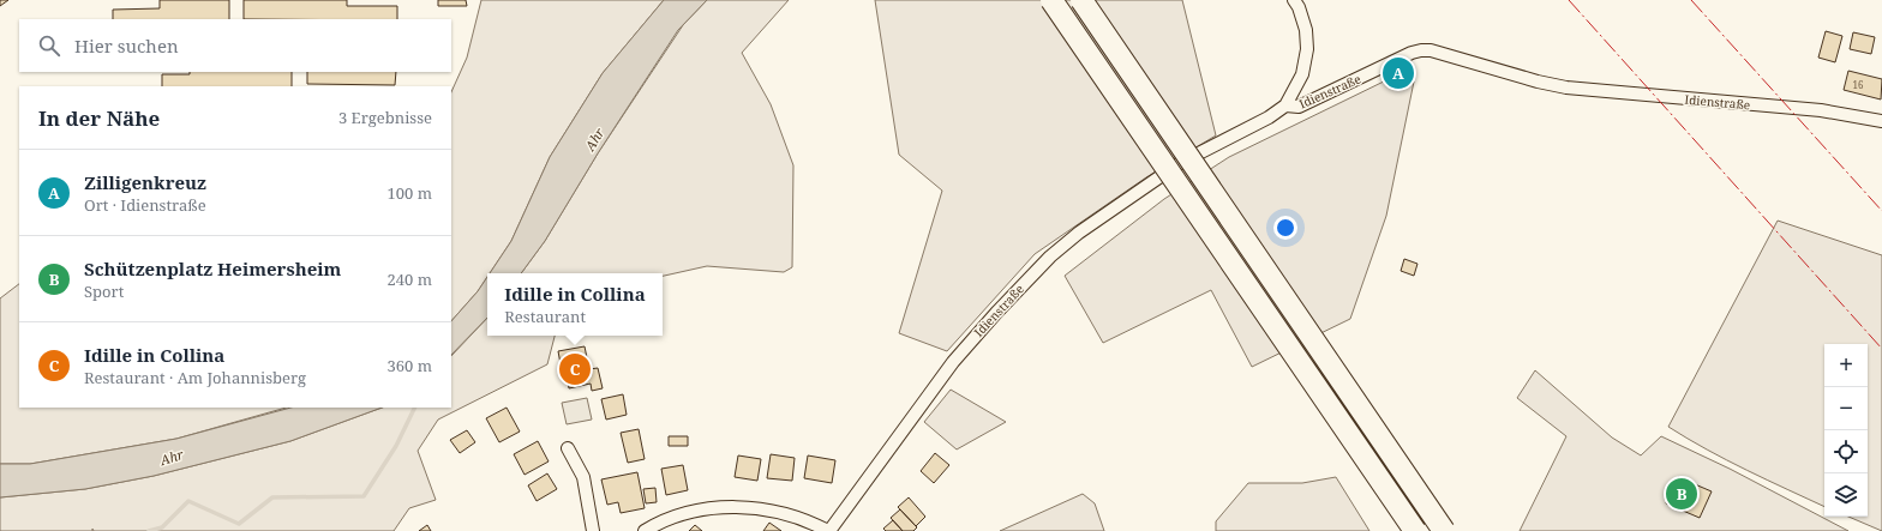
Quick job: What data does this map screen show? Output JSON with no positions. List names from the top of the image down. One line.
{"streets":{"street":["Idienstraße"]},"water":["Ahr"],"house_numbers":["16"],"page":{"search":"Hier suchen","pins":["A","C","B"],"heading":["In der Nähe","3 Ergebnisse"],"list":[{"mark":"A","name":"Zilligenkreuz","note":"Ort · Idienstraße","value":"100 m"},{"mark":"B","name":"Schützenplatz Heimersheim","note":"Sport","value":"240 m"},{"mark":"C","name":"Idille in Collina","note":"Restaurant · Am Johannisberg","value":"360 m"}],"popup":["Idille in Collina","Restaurant"],"map_buttons":["+","−"]}}
